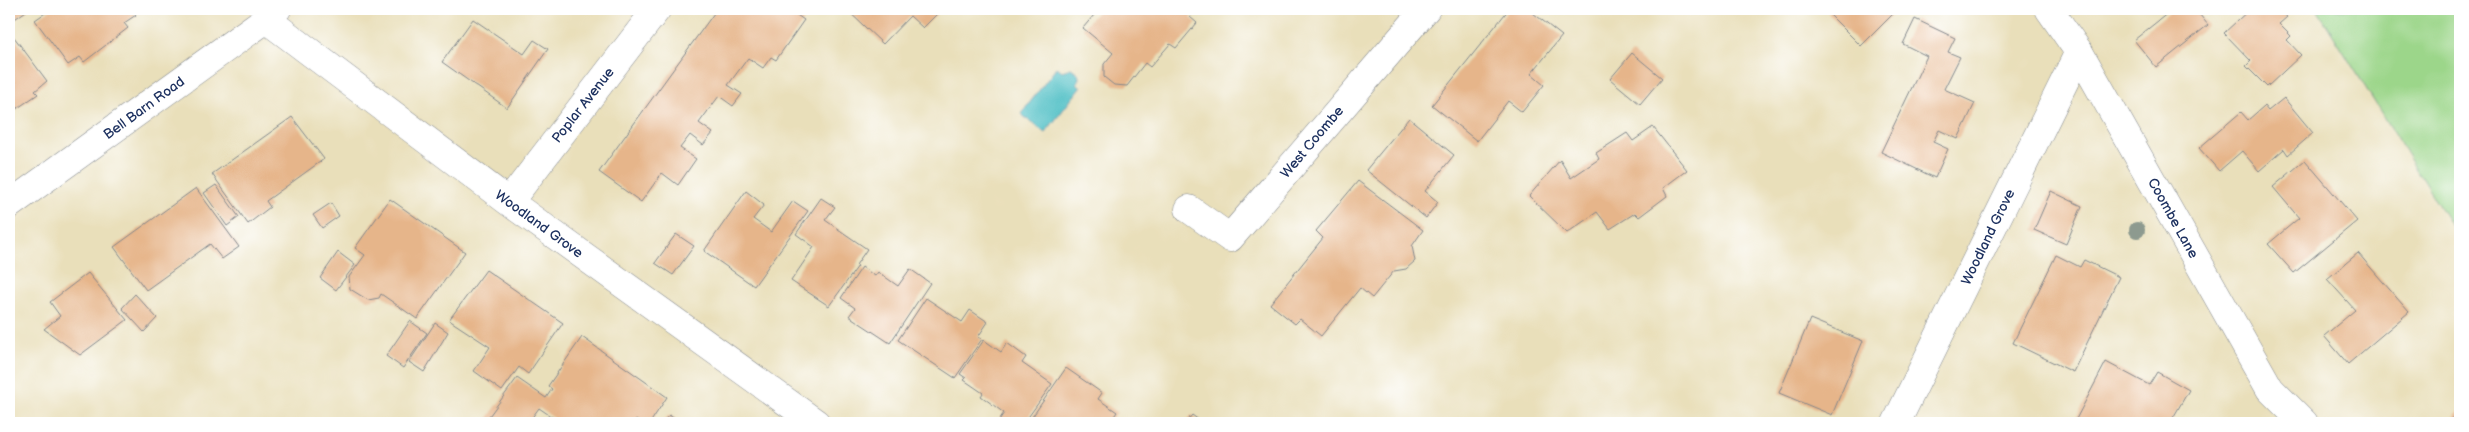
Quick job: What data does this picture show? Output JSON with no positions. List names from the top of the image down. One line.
{"streets":{"street":["Poplar Avenue","Bell Barn Road","West Coombe","Coombe Lane","Woodland Grove"]},"crossings":[["Poplar Avenue","Woodland Grove"],["Bell Barn Road","Woodland Grove"],["Coombe Lane","Woodland Grove"]]}
